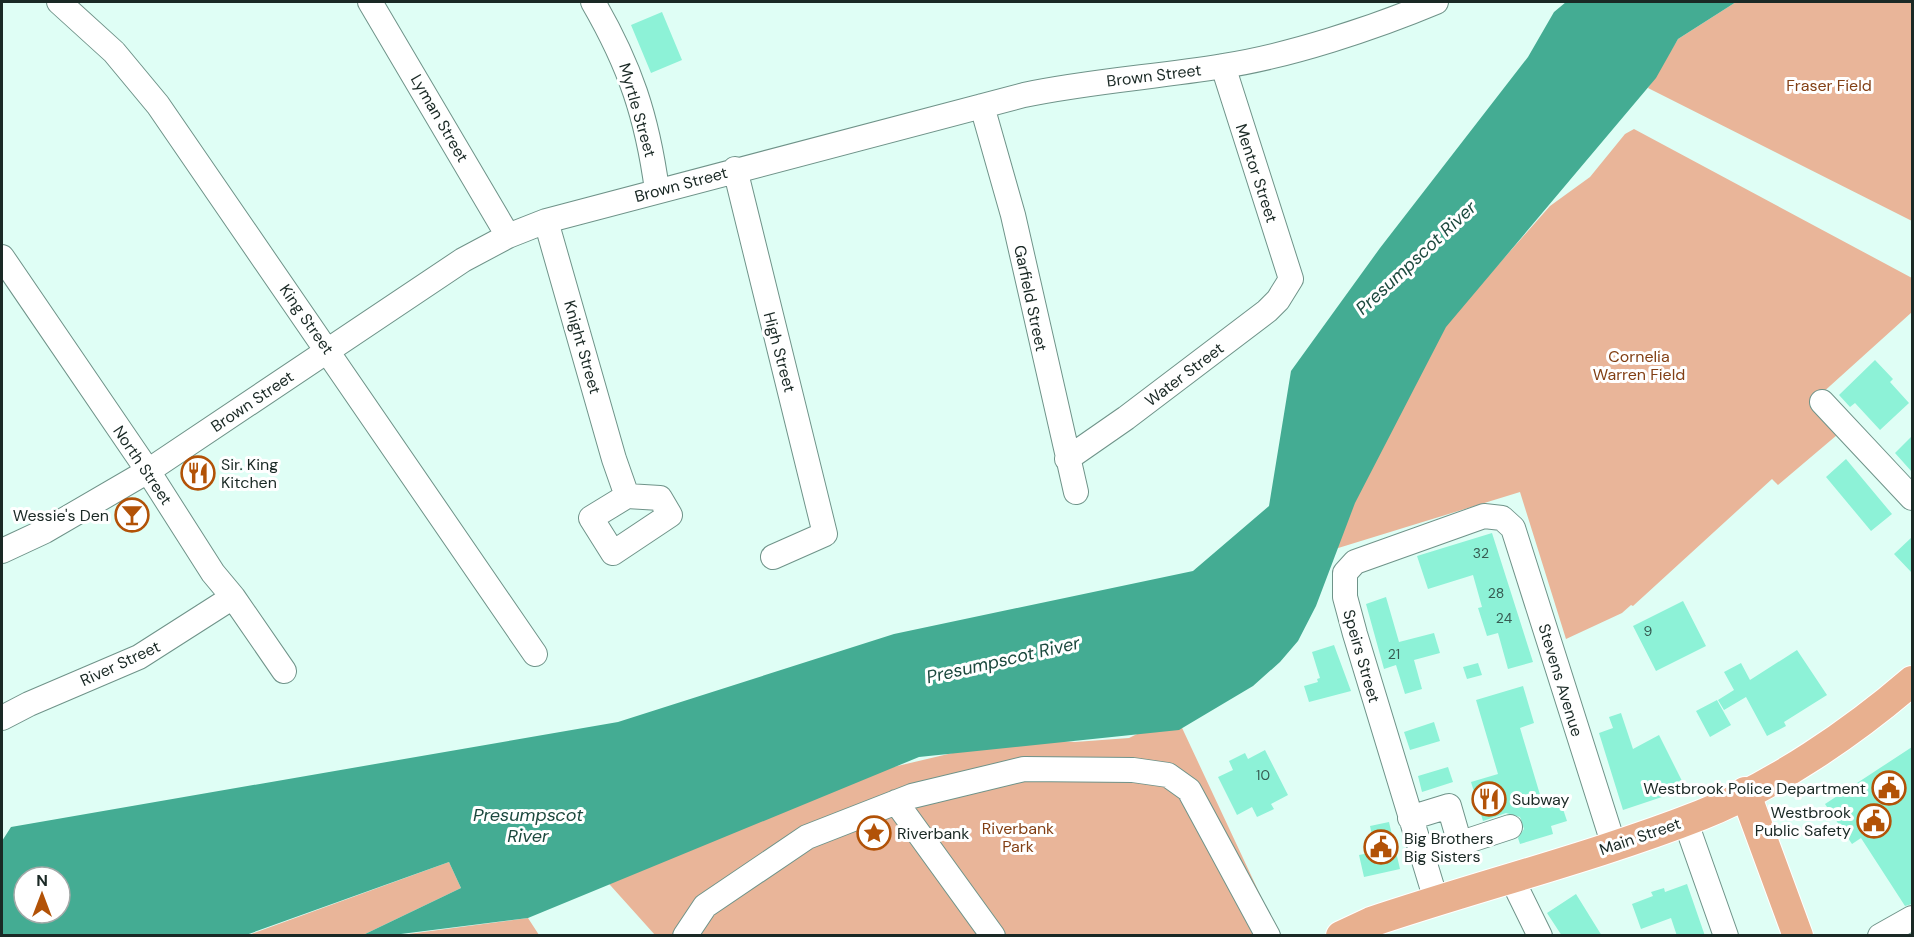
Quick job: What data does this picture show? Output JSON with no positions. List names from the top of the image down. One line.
{"streets":{"main road":["Main Street"],"street":["Brown Street","Myrtle Street","Lyman Street","Mentor Street","Garfield Street","King Street","Knight Street","High Street","Water Street","North Street","Speirs Street","River Street","Stevens Avenue"]},"crossings":[["Brown Street","Myrtle Street"],["Brown Street","Lyman Street"],["Brown Street","Mentor Street"],["Brown Street","Garfield Street"],["Brown Street","King Street"],["Brown Street","Knight Street"],["Brown Street","High Street"],["Brown Street","North Street"],["Mentor Street","Water Street"],["Garfield Street","Water Street"],["North Street","River Street"],["Speirs Street","Stevens Avenue"],["Speirs Street","Main Street"],["Stevens Avenue","Main Street"]],"water":["Presumpscot River"],"parks":["Fraser Field","Cornelia Warren Field","Riverbank Park"],"places":{"restaurant":["Sir. King Kitchen","Subway"],"bar":["Wessie's Den"],"public building":["Westbrook Police Department","Westbrook Public Safety","Big Brothers Big Sisters"],"place":["Riverbank"]},"house_numbers":["32","28","24","9","21","10"],"north":"top"}
